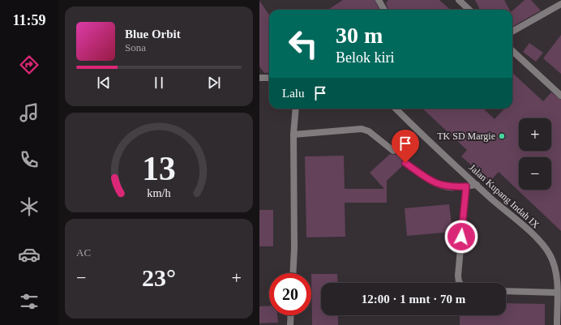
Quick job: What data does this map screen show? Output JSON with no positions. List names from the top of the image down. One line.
{"streets":{"street":["Jalan Kupang Indah IX"]},"places":["TK SD Margie"],"page":{"tabs":"11:59","turn":["30 m","Belok kiri"],"song":["Blue Orbit","Sona"],"then":"Lalu","map_buttons":["+","−"],"tile":"AC","heat":["−","23°","+"],"limit":"20","trip":"12:00 · 1 mnt · 70 m","gauge":["13","km/h"]}}
